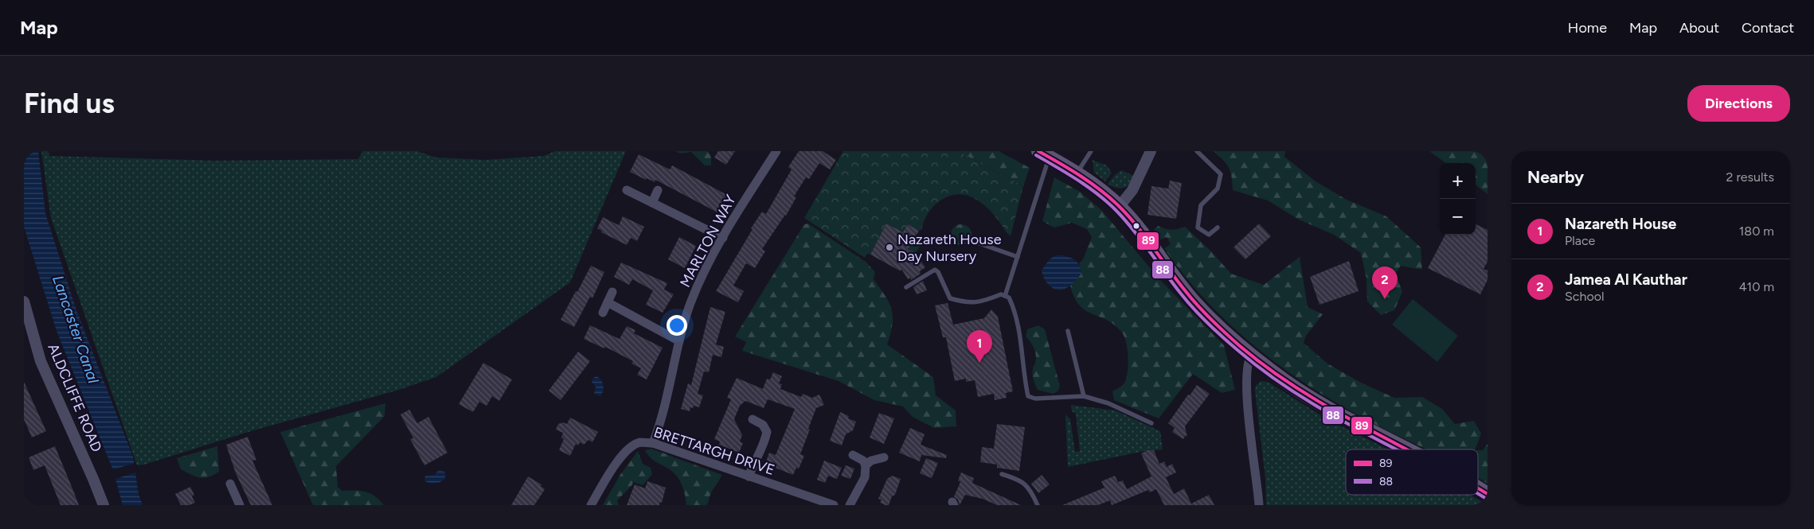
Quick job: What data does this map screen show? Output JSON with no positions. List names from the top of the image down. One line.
{"streets":{"street":["MARLTON WAY","ALDCLIFFE ROAD","BRETTARGH DRIVE"]},"crossings":[["MARLTON WAY","BRETTARGH DRIVE"]],"water":["Lancaster Canal"],"places":["Nazareth House Day Nursery"],"lines":["transit line 89","transit line 88"],"legend":["89","88"],"page":{"header":"Map","nav":["Home","Map","About","Contact"],"buttons":"Directions","title":"Find us","heading":["Nearby","2 results"],"map_buttons":["+","−"],"list":[{"mark":"1","name":"Nazareth House","note":"Place","value":"180 m"},{"mark":"2","name":"Jamea Al Kauthar","note":"School","value":"410 m"}],"pins":["2","1"]}}
